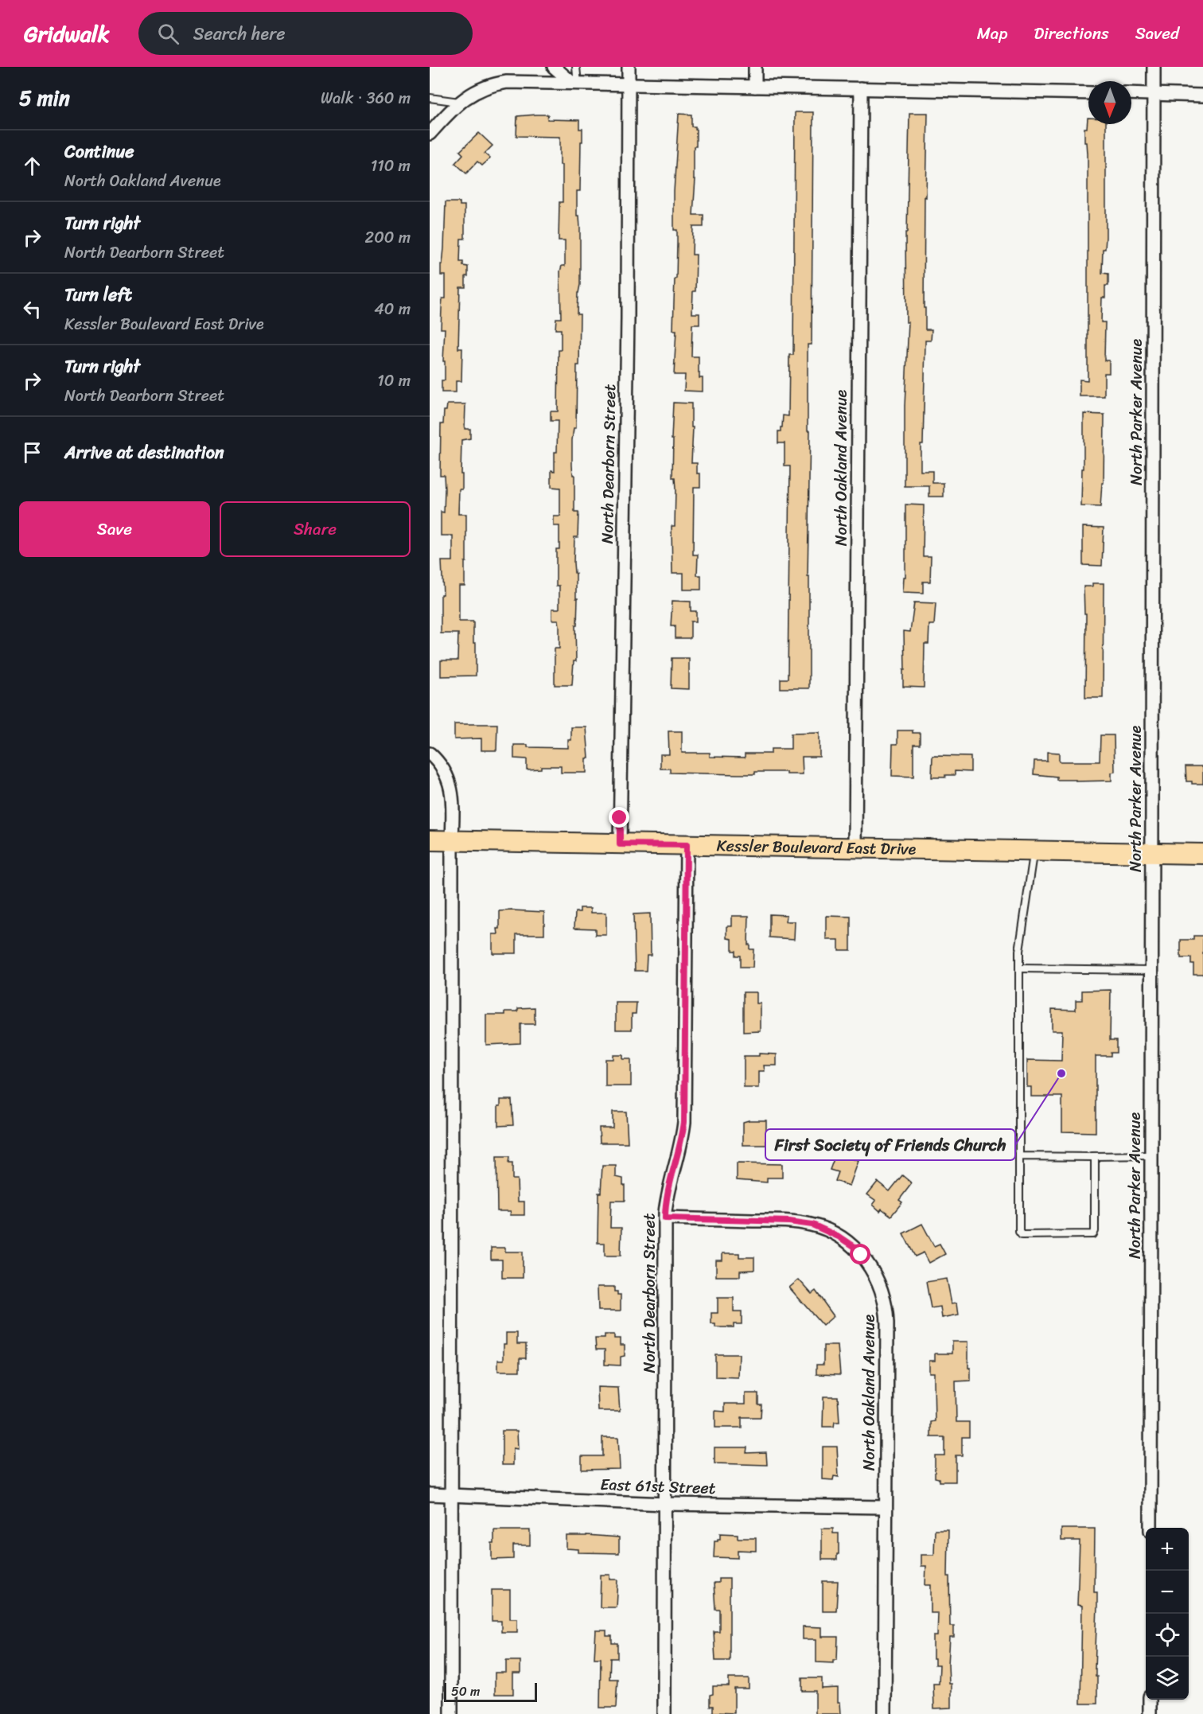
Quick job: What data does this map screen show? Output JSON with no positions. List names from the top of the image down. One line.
{"streets":{"main road":["Kessler Boulevard East Drive"],"street":["North Parker Avenue","North Dearborn Street","North Oakland Avenue","East 61st Street"]},"crossings":[["North Parker Avenue","Kessler Boulevard East Drive"],["North Dearborn Street","North Oakland Avenue"],["North Dearborn Street","Kessler Boulevard East Drive"],["North Dearborn Street","East 61st Street"],["North Oakland Avenue","Kessler Boulevard East Drive"],["North Oakland Avenue","East 61st Street"]],"places":["First Society of Friends Church"],"scale_bar":"50 m","north":"bottom","page":{"header":"Gridwalk","search":"Search here","nav":["Map","Directions","Saved"],"heading":["5 min","Walk · 360 m"],"list":[["Continue","North Oakland Avenue","110 m"],["Turn right","North Dearborn Street","200 m"],["Turn left","Kessler Boulevard East Drive","40 m"],["Turn right","North Dearborn Street","10 m"],"Arrive at destination"],"buttons":["Save","Share"],"map_buttons":["+","−"],"scale":"50 m"}}
